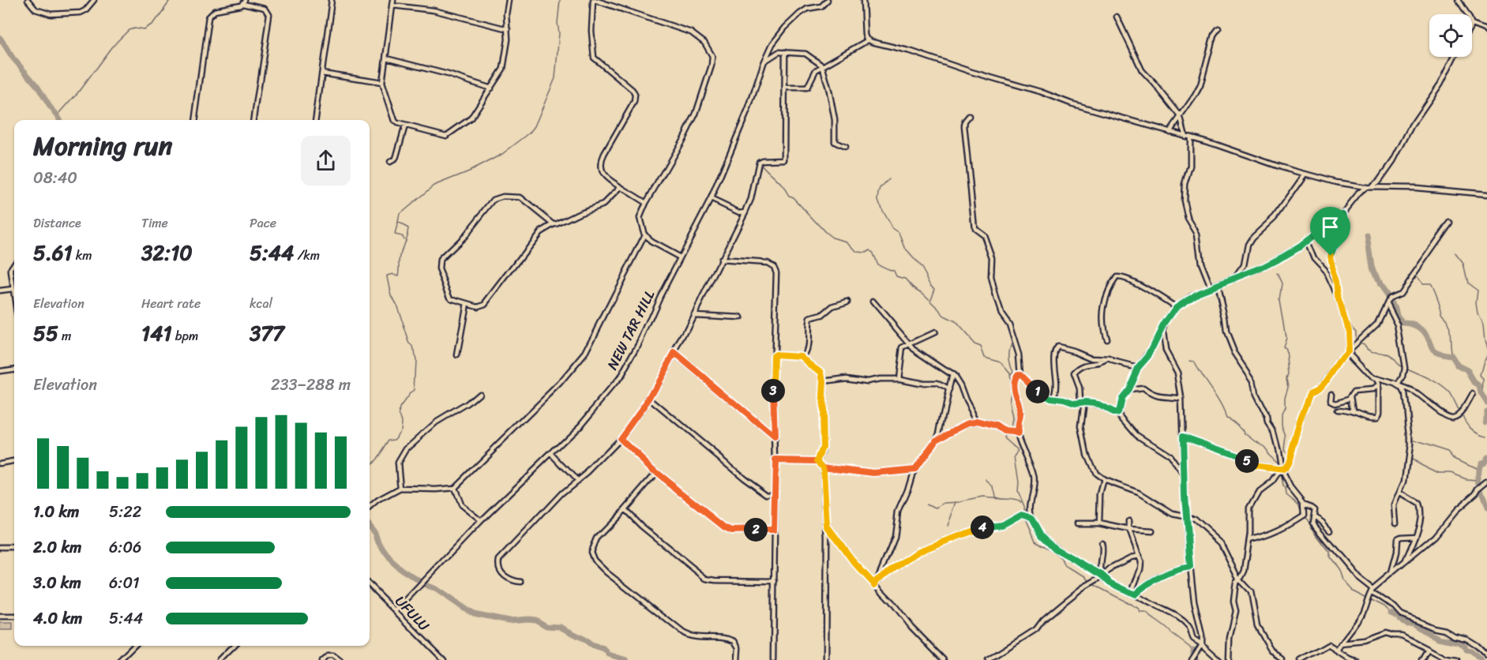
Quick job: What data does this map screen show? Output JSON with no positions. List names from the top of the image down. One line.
{"streets":{"street":["NEW TAR HILL","UFULU"]},"crossings":[["NEW TAR HILL","UFULU"]],"page":{"heading":["Morning run","08:40"],"stats":[["Distance","5.61 km"],["Time","32:10"],["Pace","5:44 /km"],["Elevation","55 m"],["Heart rate","141 bpm"],["kcal","377"]],"chart":["Elevation","233–288 m"],"pins":["3","1","5","4","2"],"list":[{"name":"1.0 km","note":"5:22"},{"name":"2.0 km","note":"6:06"},{"name":"3.0 km","note":"6:01"},{"name":"4.0 km","note":"5:44"}]}}
